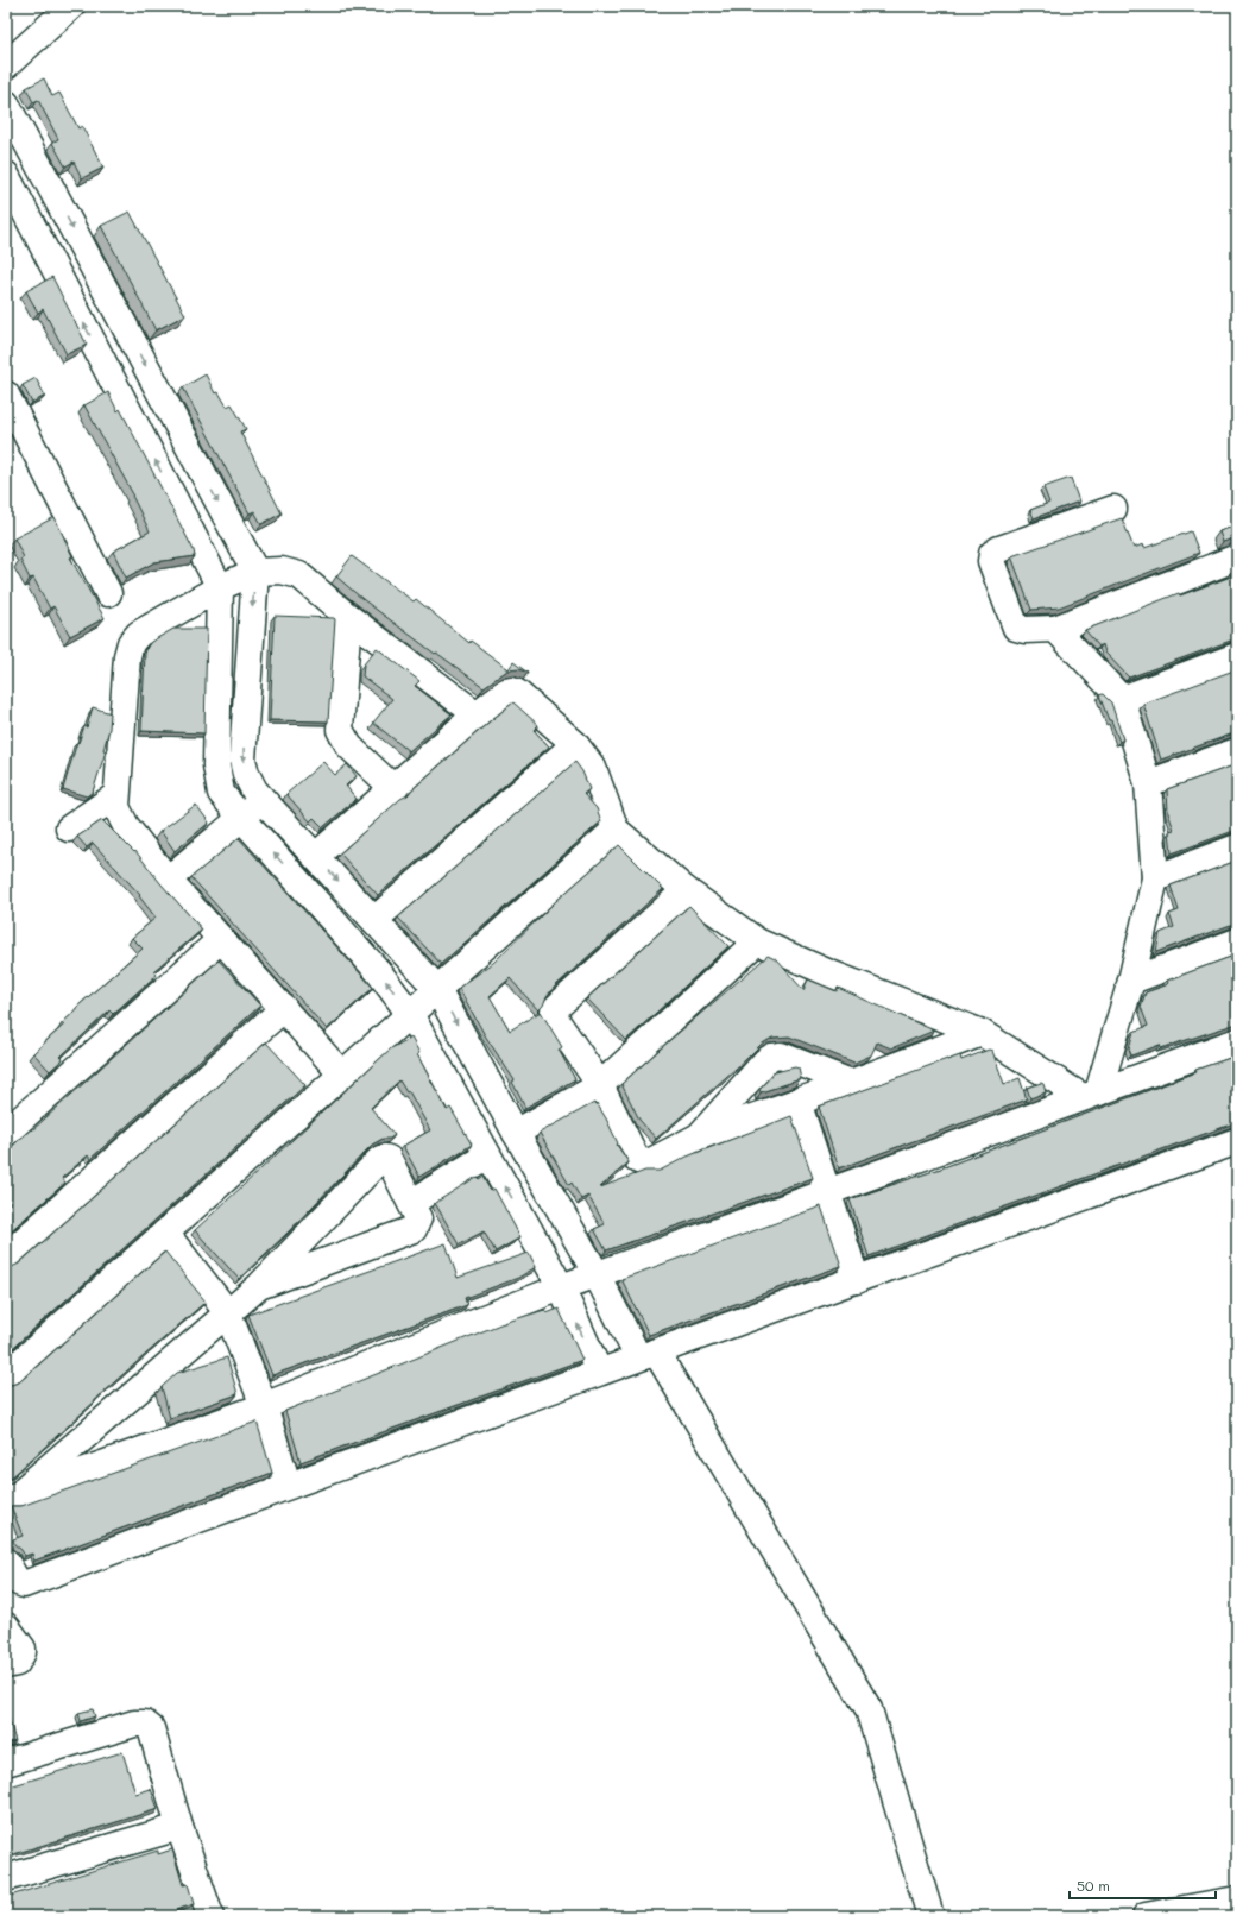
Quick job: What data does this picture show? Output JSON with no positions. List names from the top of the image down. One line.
{"scale_bar":"50 m"}
